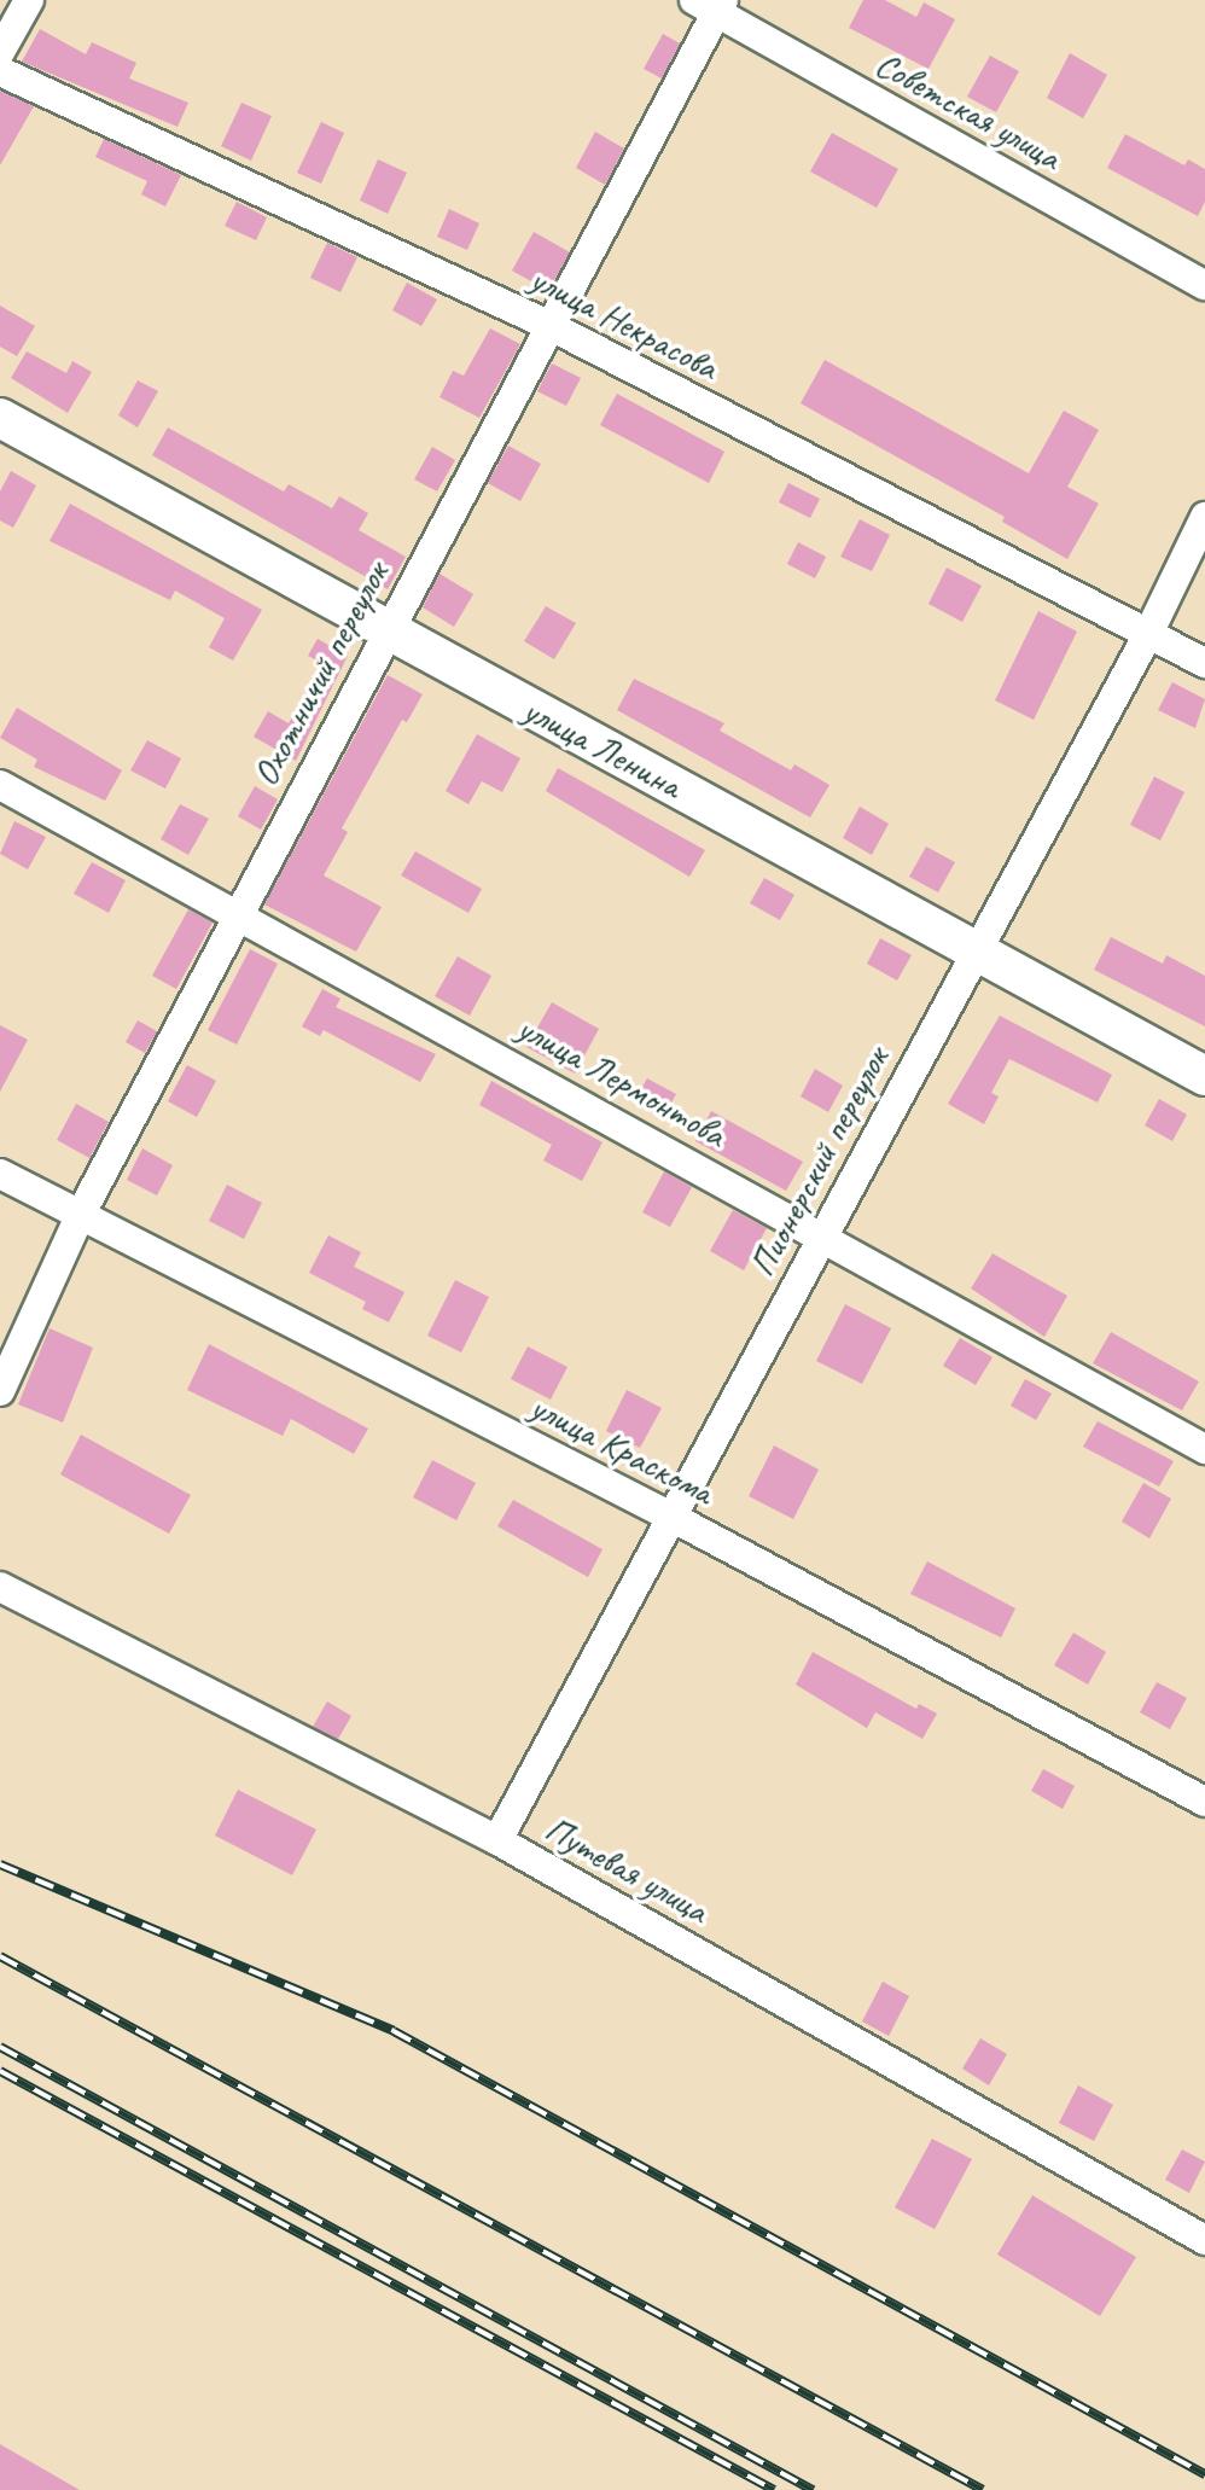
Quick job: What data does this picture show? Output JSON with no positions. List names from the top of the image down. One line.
{"streets":{"main road":["улица Ленина"],"street":["Советская улица","улица Некрасова","Охотничий переулок","улица Лермонтова","Пионерский переулок","улица Краскома","Путевая улица"]},"crossings":[["Советская улица","Охотничий переулок"],["улица Некрасова","Охотничий переулок"],["улица Некрасова","Пионерский переулок"],["Охотничий переулок","улица Ленина"],["Охотничий переулок","улица Лермонтова"],["Охотничий переулок","улица Краскома"],["улица Ленина","Пионерский переулок"],["улица Лермонтова","Пионерский переулок"],["Пионерский переулок","улица Краскома"],["Пионерский переулок","Путевая улица"]]}
